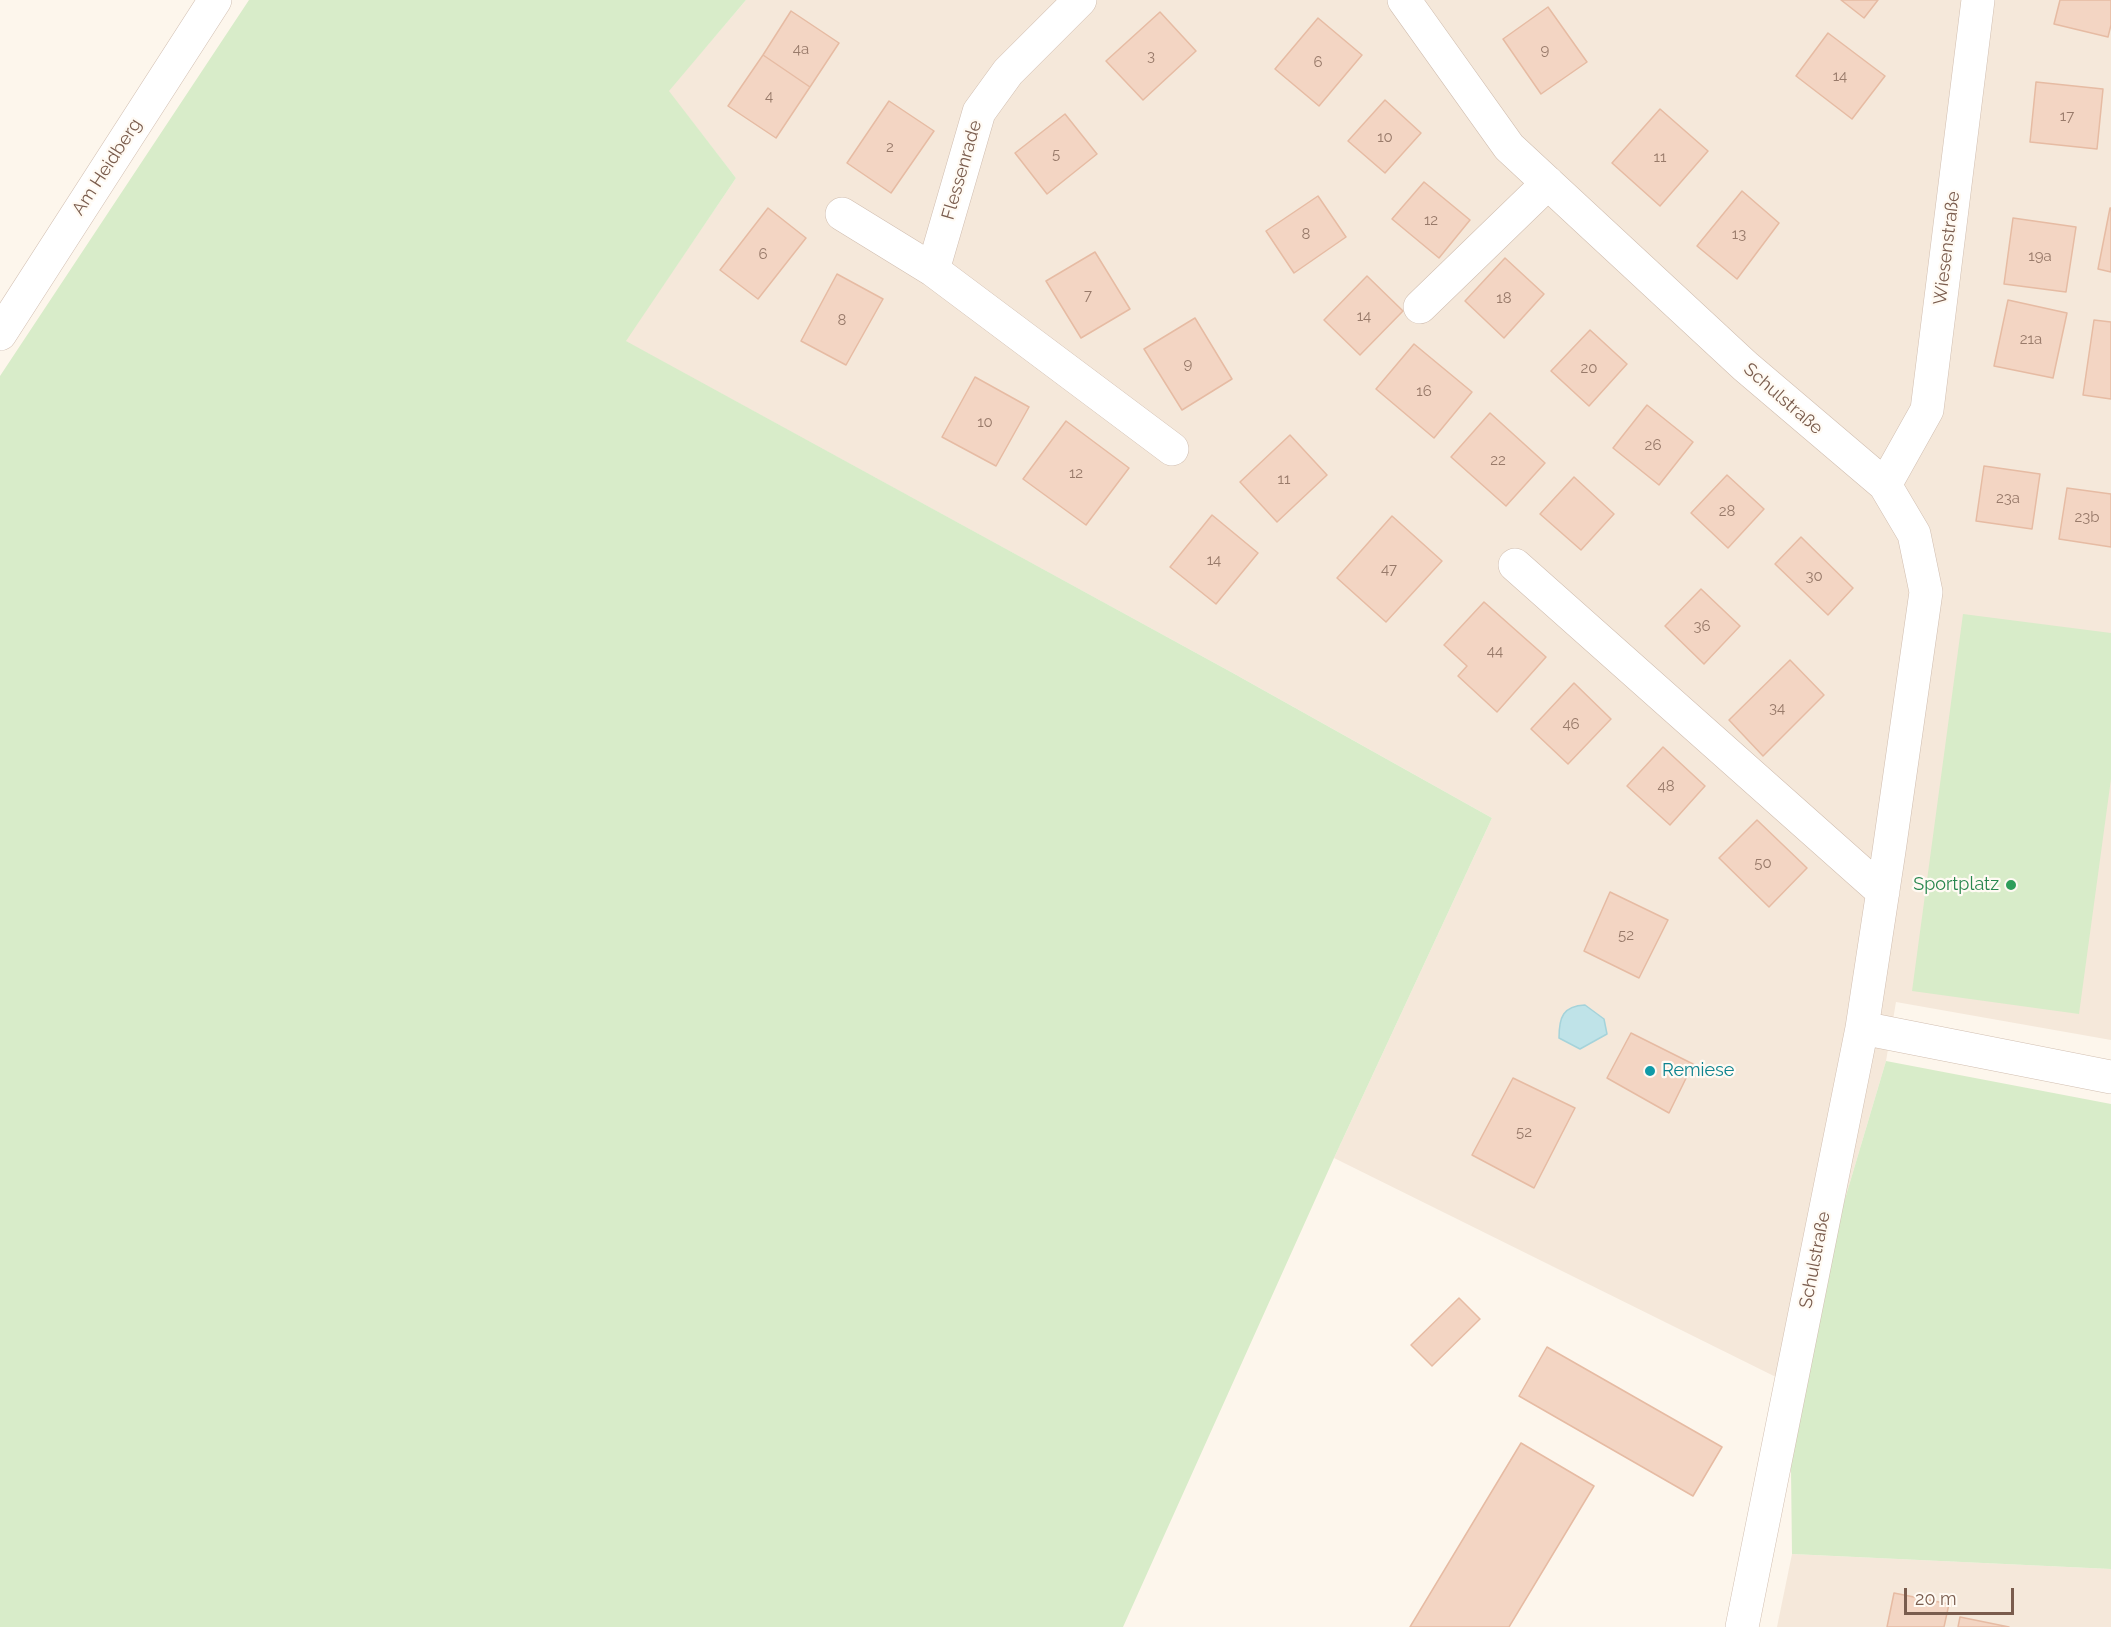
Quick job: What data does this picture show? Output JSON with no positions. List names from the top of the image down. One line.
{"streets":{"street":["Am Heidberg","Flessenrade","Wiesenstraße","Schulstraße"]},"crossings":[["Wiesenstraße","Schulstraße"]],"places":["Sportplatz","Remiese"],"house_numbers":["4a","9","3","6","14","4","17","10","2","5","11","12","8","13","6","19a","7","18","14","8","21a","9","20","16","10","26","22","12","11","23a","28","23b","14","47","30","36","44","34","46","48","50","52","52"],"scale_bar":"20 m"}
